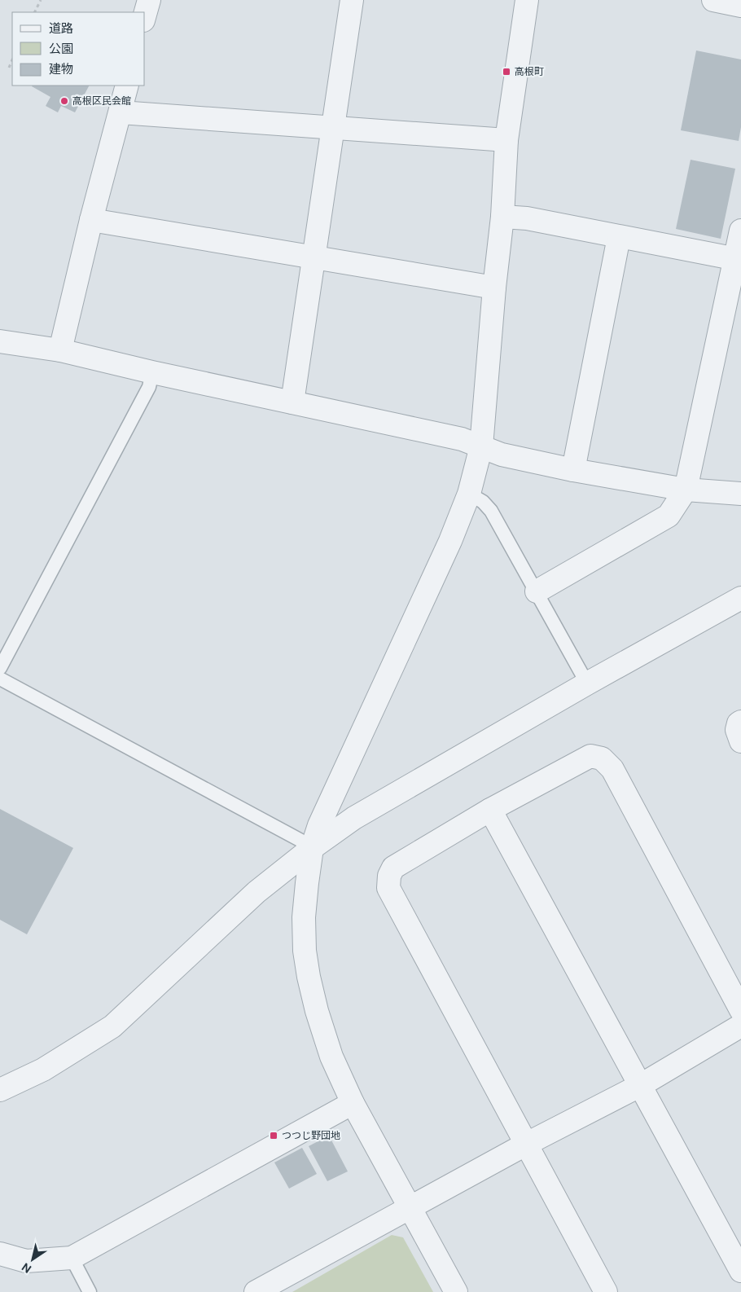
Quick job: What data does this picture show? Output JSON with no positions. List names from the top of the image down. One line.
{"places":{"transit":["高根町","つつじ野団地"],"other":["高根区民会館"]},"legend":["道路","公園","建物"],"north":"bottom left"}
